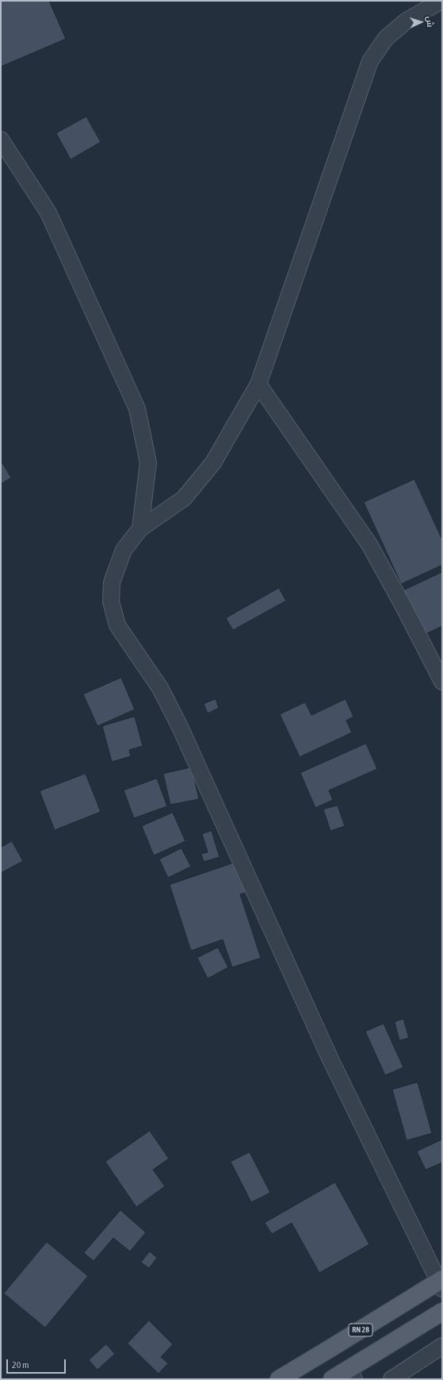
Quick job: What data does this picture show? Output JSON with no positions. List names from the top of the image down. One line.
{"streets":{"main road":["RN 28"]},"scale_bar":"20 m","north":"right"}
